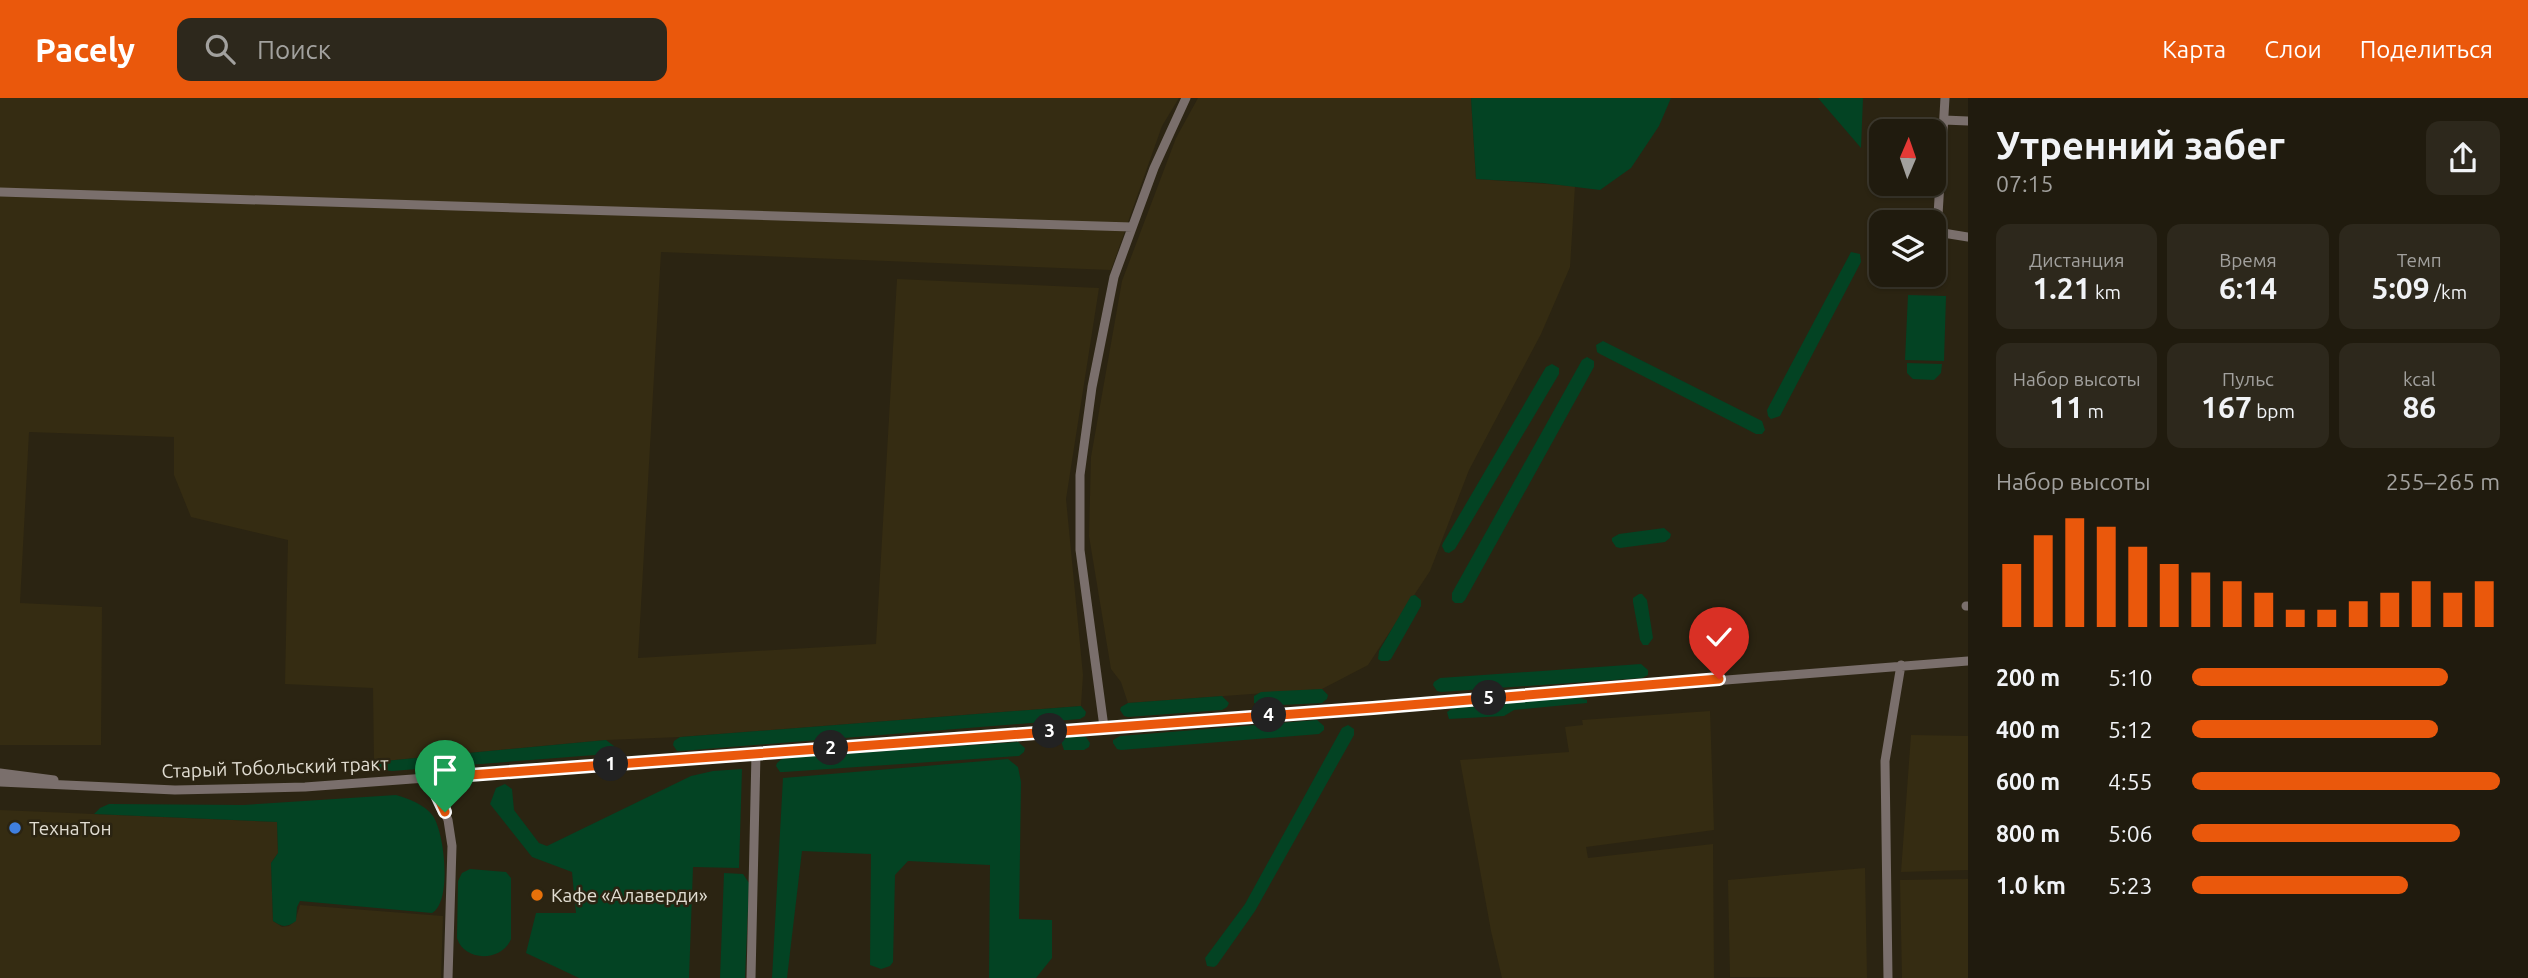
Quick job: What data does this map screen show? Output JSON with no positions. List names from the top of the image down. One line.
{"streets":{"street":["Старый Тобольский тракт"]},"places":["ТехнаТон","Кафе «Алаверди»"],"north":"top","page":{"header":"Pacely","search":"Поиск","nav":["Карта","Слои","Поделиться"],"heading":["Утренний забег","07:15"],"stats":[["Дистанция","1.21 km"],["Время","6:14"],["Темп","5:09 /km"],["Набор высоты","11 m"],["Пульс","167 bpm"],["kcal","86"]],"chart":["Набор высоты","255–265 m"],"list":[{"name":"200 m","note":"5:10"},{"name":"400 m","note":"5:12"},{"name":"600 m","note":"4:55"},{"name":"800 m","note":"5:06"},{"name":"1.0 km","note":"5:23"}],"pins":["5","4","3","2","1"]}}
